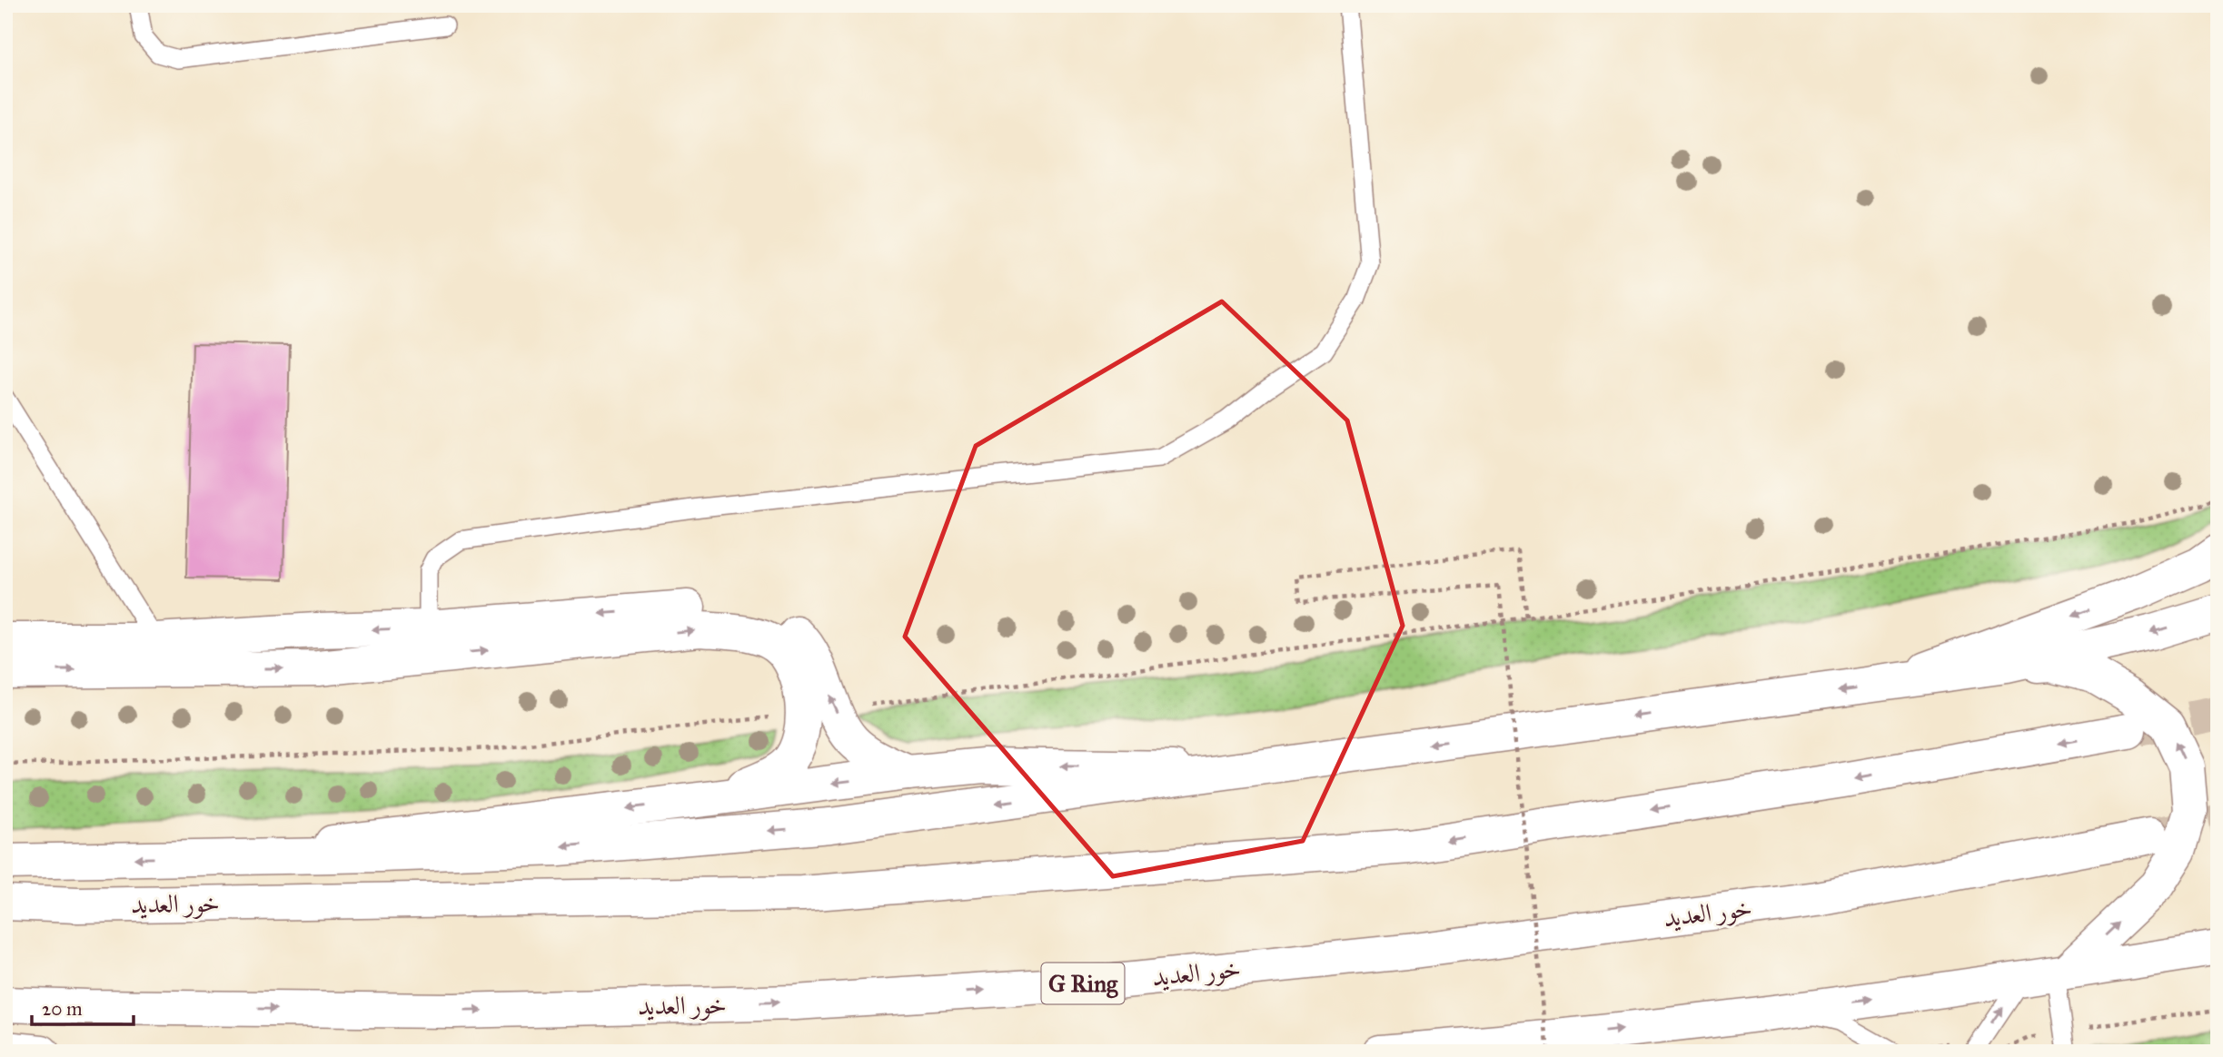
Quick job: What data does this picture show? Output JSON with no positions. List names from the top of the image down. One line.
{"streets":{"main road":["خور العديد","G Ring"]},"scale_bar":"20 m"}
